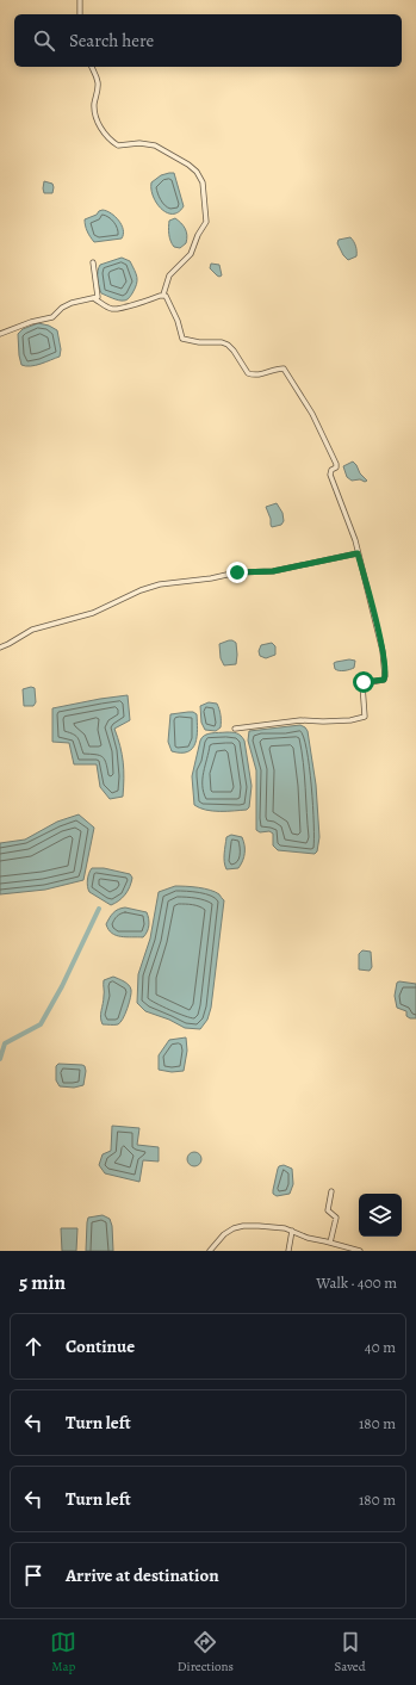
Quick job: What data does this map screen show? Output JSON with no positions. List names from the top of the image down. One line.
{"page":{"search":"Search here","heading":["5 min","Walk · 400 m"],"list":[["Continue","40 m"],["Turn left","180 m"],["Turn left","180 m"],"Arrive at destination"],"nav":["Map","Directions","Saved"]}}
